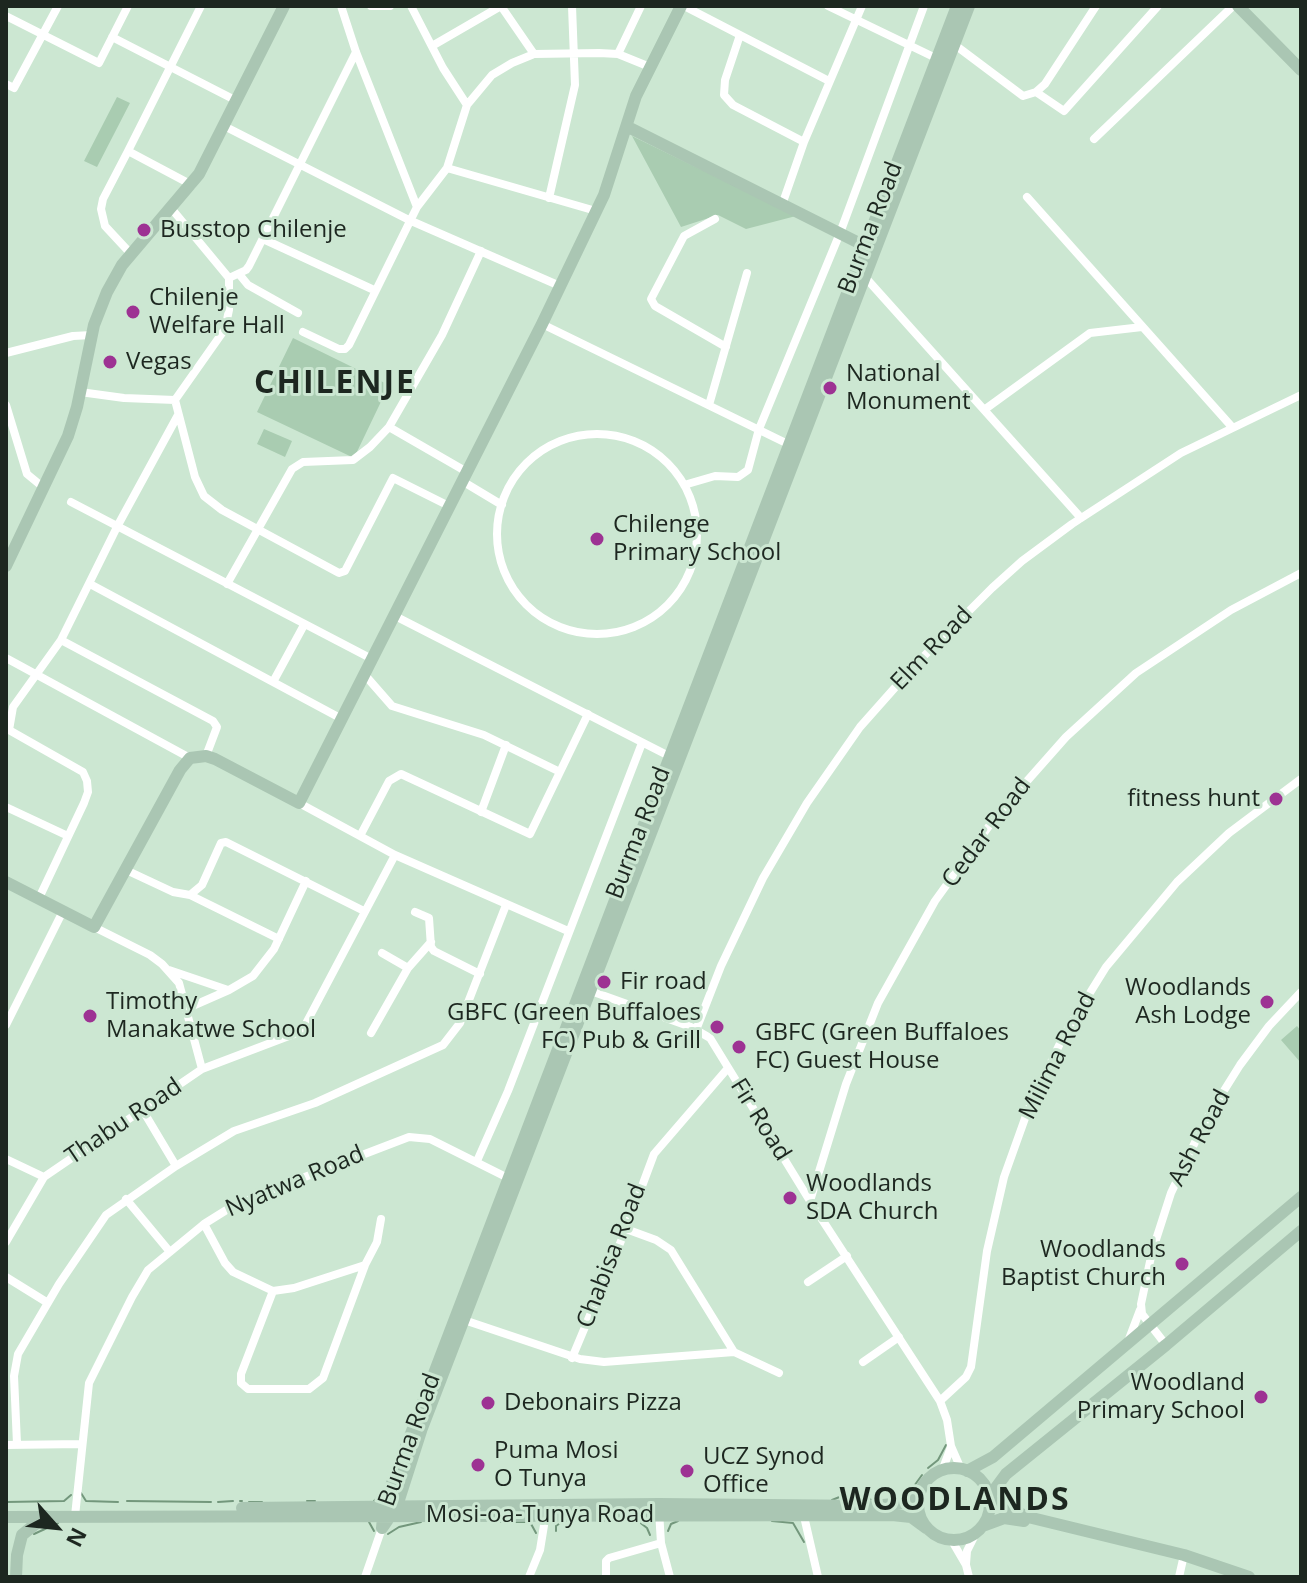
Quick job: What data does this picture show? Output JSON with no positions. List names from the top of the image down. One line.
{"streets":{"main road":["Burma Road","Thabu Road","Mosi-oa-Tunya Road"],"street":["Elm Road","Cedar Road","Milima Road","Fir Road","Ash Road","Nyatwa Road","Chabisa Road"]},"crossings":[["Burma Road","Fir Road"],["Burma Road","Nyatwa Road"],["Burma Road","Chabisa Road"],["Burma Road","Mosi-oa-Tunya Road"],["Elm Road","Fir Road"],["Cedar Road","Fir Road"],["Milima Road","Fir Road"],["Fir Road","Chabisa Road"],["Fir Road","Mosi-oa-Tunya Road"],["Nyatwa Road","Mosi-oa-Tunya Road"]],"districts":["CHILENJE","WOODLANDS"],"places":["Busstop Chilenje","Chilenje Welfare Hall","Vegas","National Monument","Chilenge Primary School","fitness hunt","Fir road","Woodlands Ash Lodge","Timothy Manakatwe School","GBFC (Green Buffaloes FC) Pub & Grill","GBFC (Green Buffaloes FC) Guest House","Woodlands SDA Church","Woodlands Baptist Church","Woodland Primary School","Debonairs Pizza","Puma Mosi O Tunya","UCZ Synod Office"],"north":"bottom right"}
